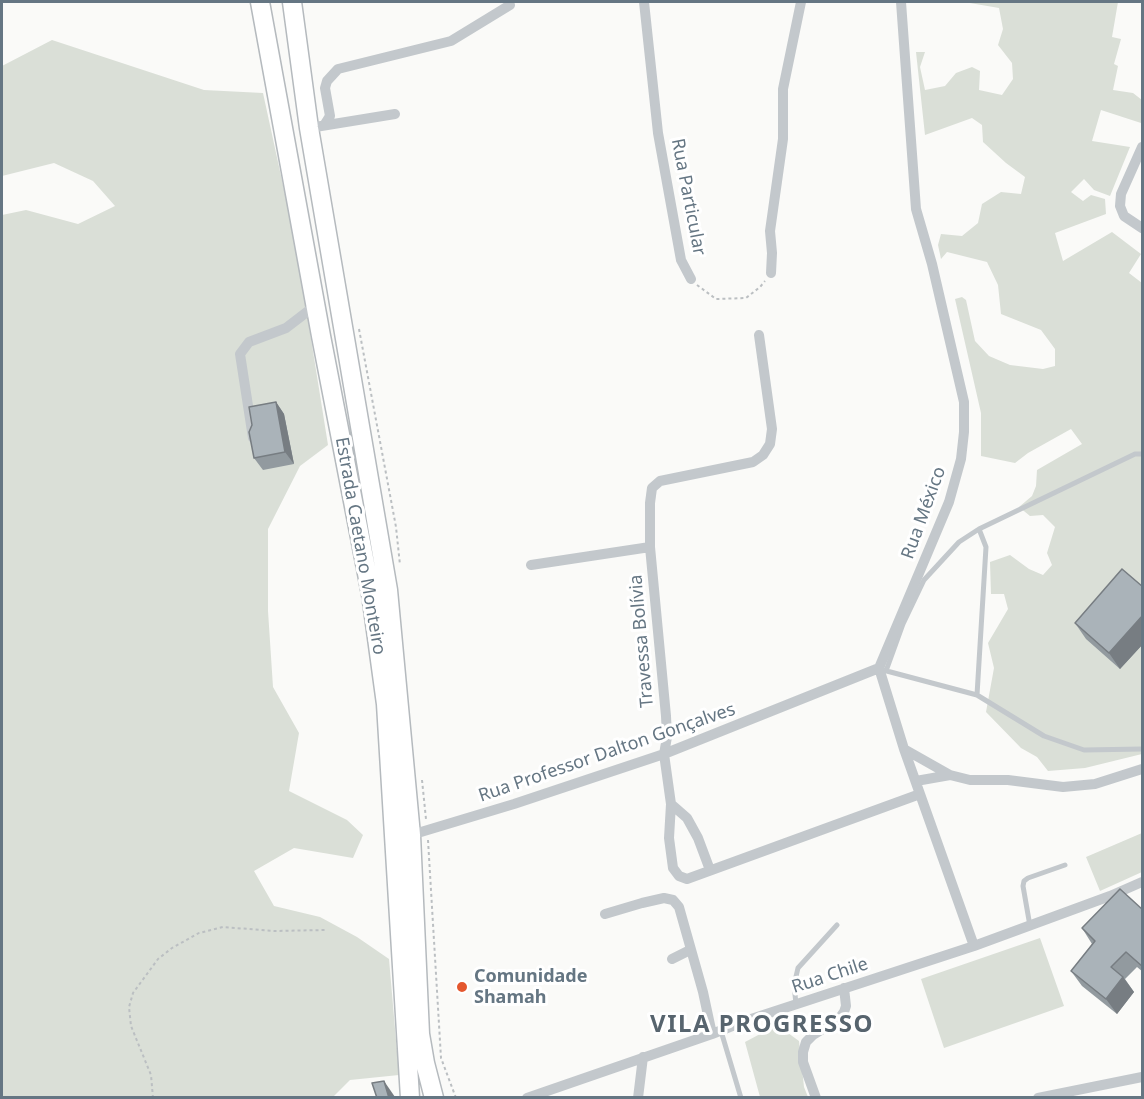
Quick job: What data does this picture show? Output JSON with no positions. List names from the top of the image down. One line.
{"streets":{"main road":["Estrada Caetano Monteiro"],"street":["Rua Particular","Rua México","Travessa Bolívia","Rua Professor Dalton Gonçalves","Rua Chile"]},"crossings":[["Rua México","Rua Professor Dalton Gonçalves"],["Estrada Caetano Monteiro","Rua Professor Dalton Gonçalves"],["Travessa Bolívia","Rua Professor Dalton Gonçalves"]],"districts":["VILA PROGRESSO"],"places":["Comunidade Shamah"]}
